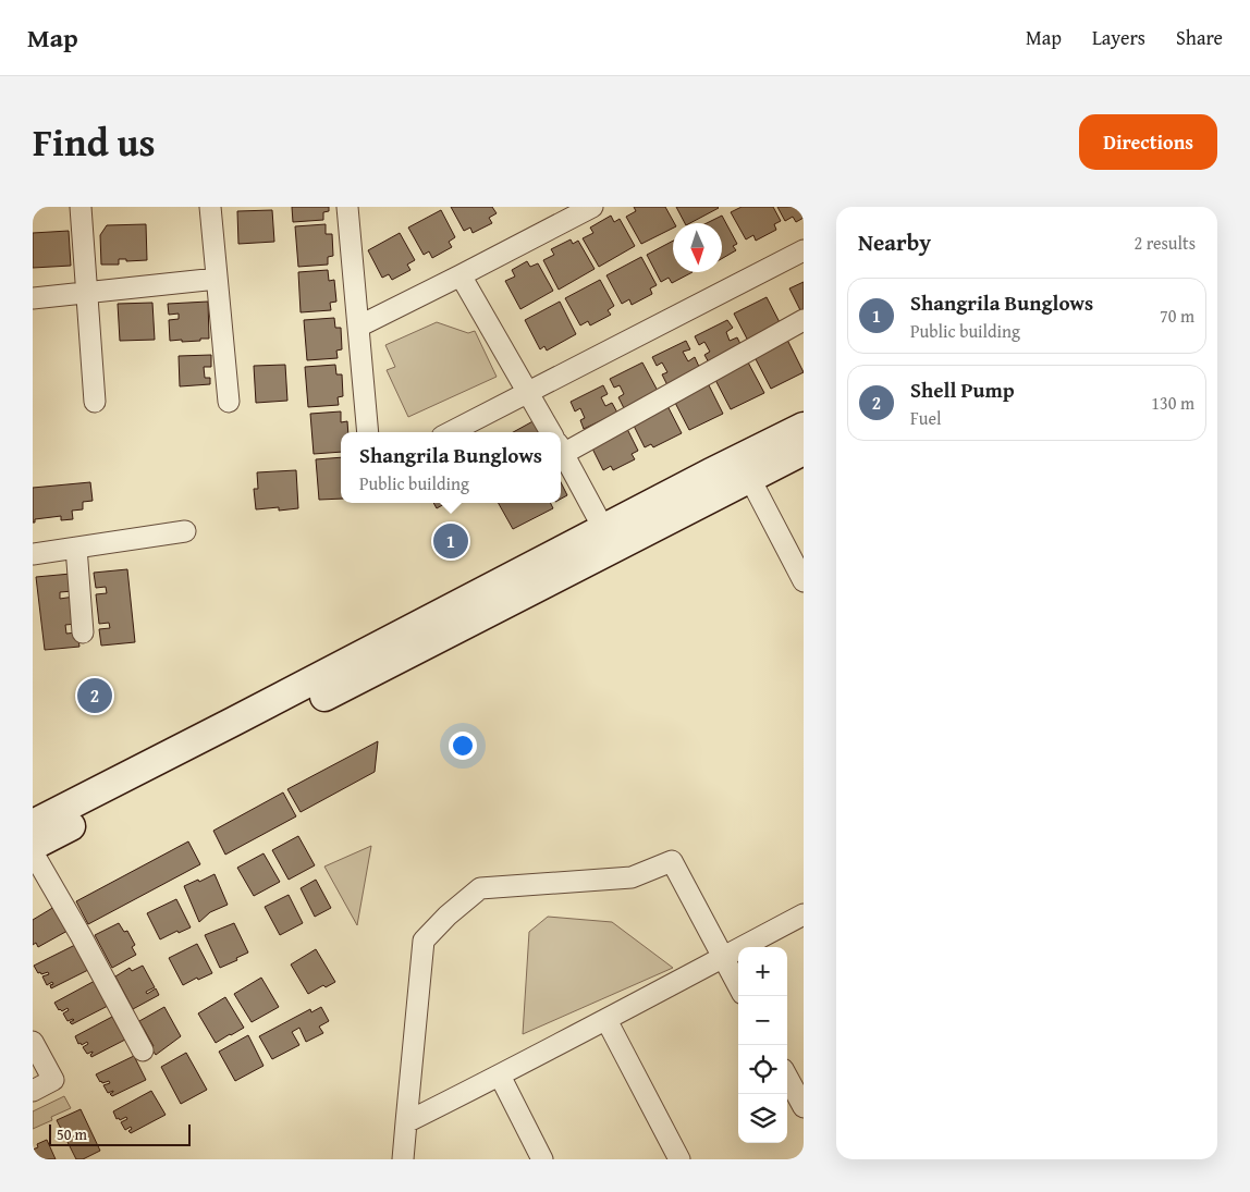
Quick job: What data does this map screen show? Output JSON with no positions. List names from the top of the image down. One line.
{"scale_bar":"50 m","north":"bottom","page":{"header":"Map","nav":["Map","Layers","Share"],"title":"Find us","buttons":"Directions","heading":["Nearby","2 results"],"list":[{"mark":"1","name":"Shangrila Bunglows","note":"Public building","value":"70 m"},{"mark":"2","name":"Shell Pump","note":"Fuel","value":"130 m"}],"popup":["Shangrila Bunglows","Public building"],"pins":["1","2"],"map_buttons":["+","−"],"scale":"50 m"}}
